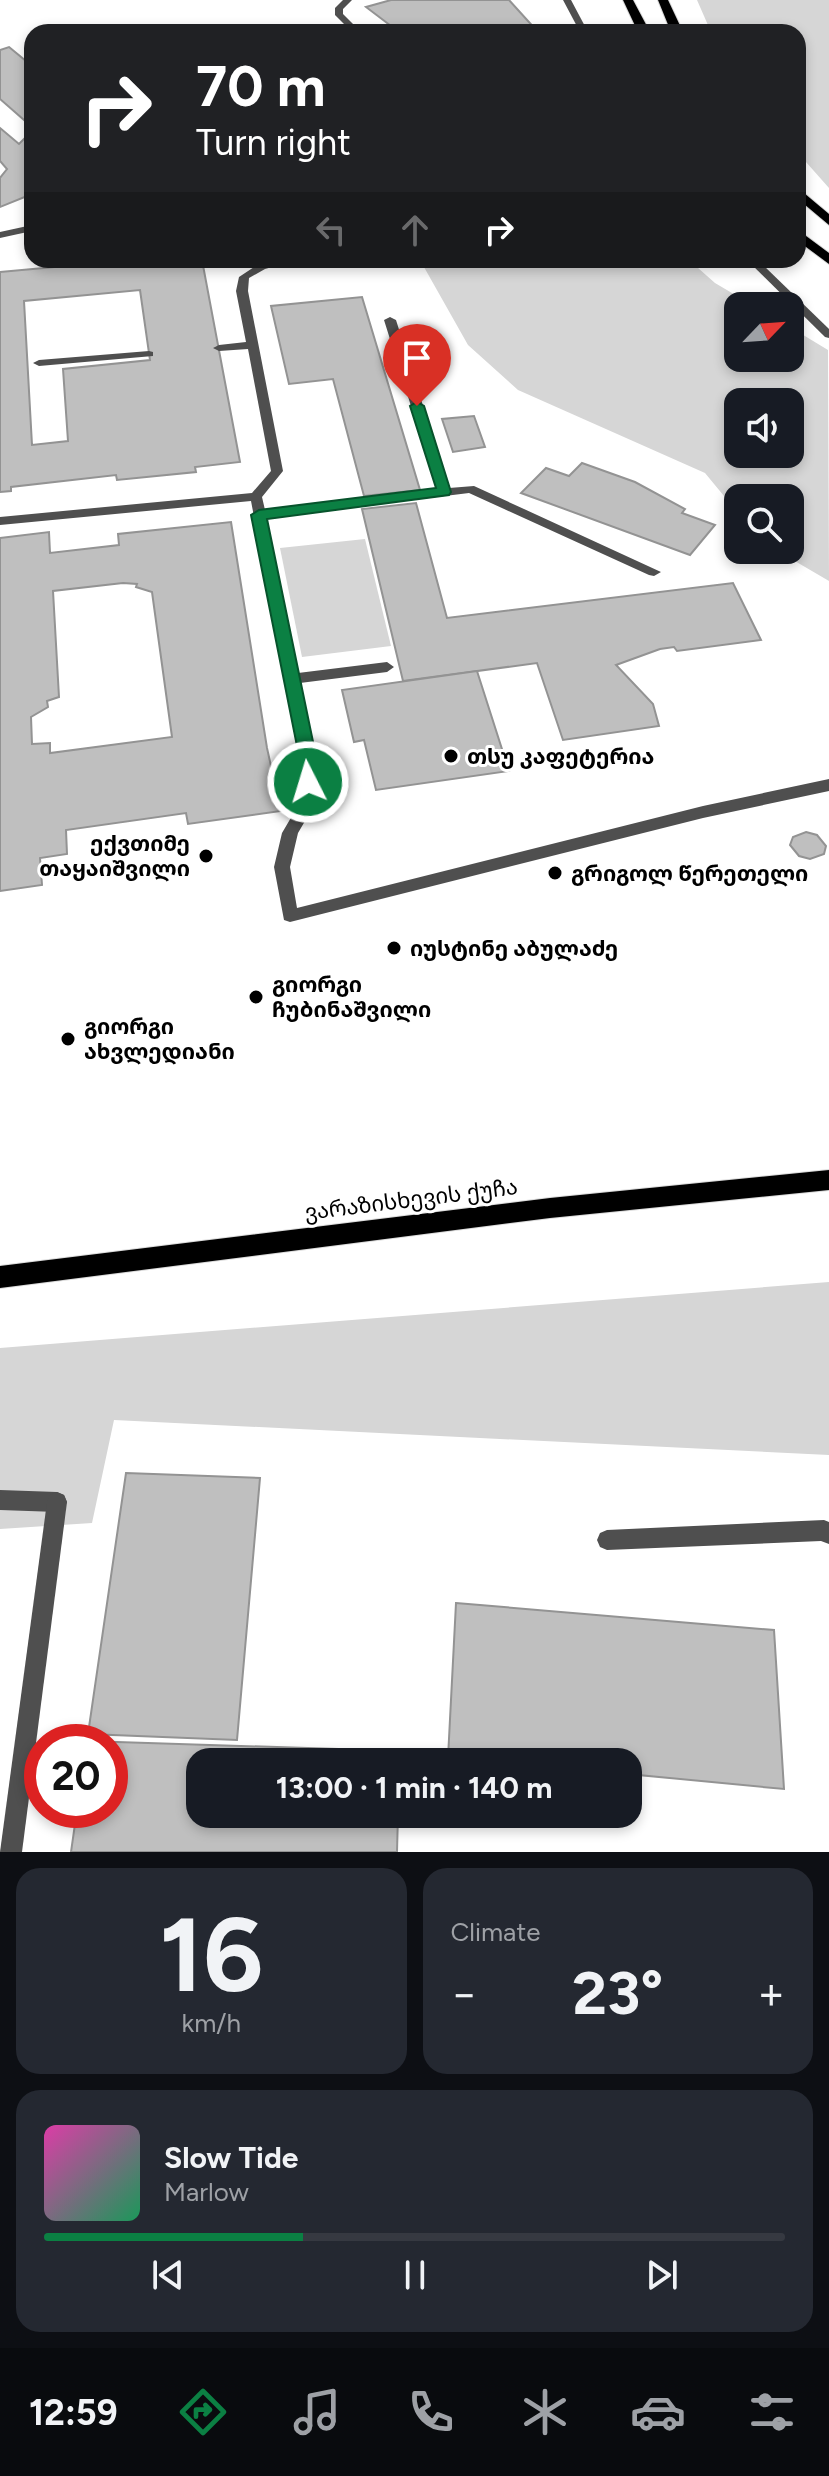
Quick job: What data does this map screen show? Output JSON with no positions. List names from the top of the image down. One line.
{"streets":{"main road":["ვარაზისხევის ქუჩა"]},"places":["თსუ კაფეტერია","ექვთიმე თაყაიშვილი","გრიგოლ წერეთელი","იუსტინე აბულაძე","გიორგი ჩუბინაშვილი","გიორგი ახვლედიანი"],"north":"top right","page":{"turn":["70 m","Turn right"],"limit":"20","trip":"13:00 · 1 min · 140 m","tile":[["16","km/h"],"Climate"],"heat":["−","23°","+"],"song":["Slow Tide","Marlow"],"tabs":"12:59"}}
